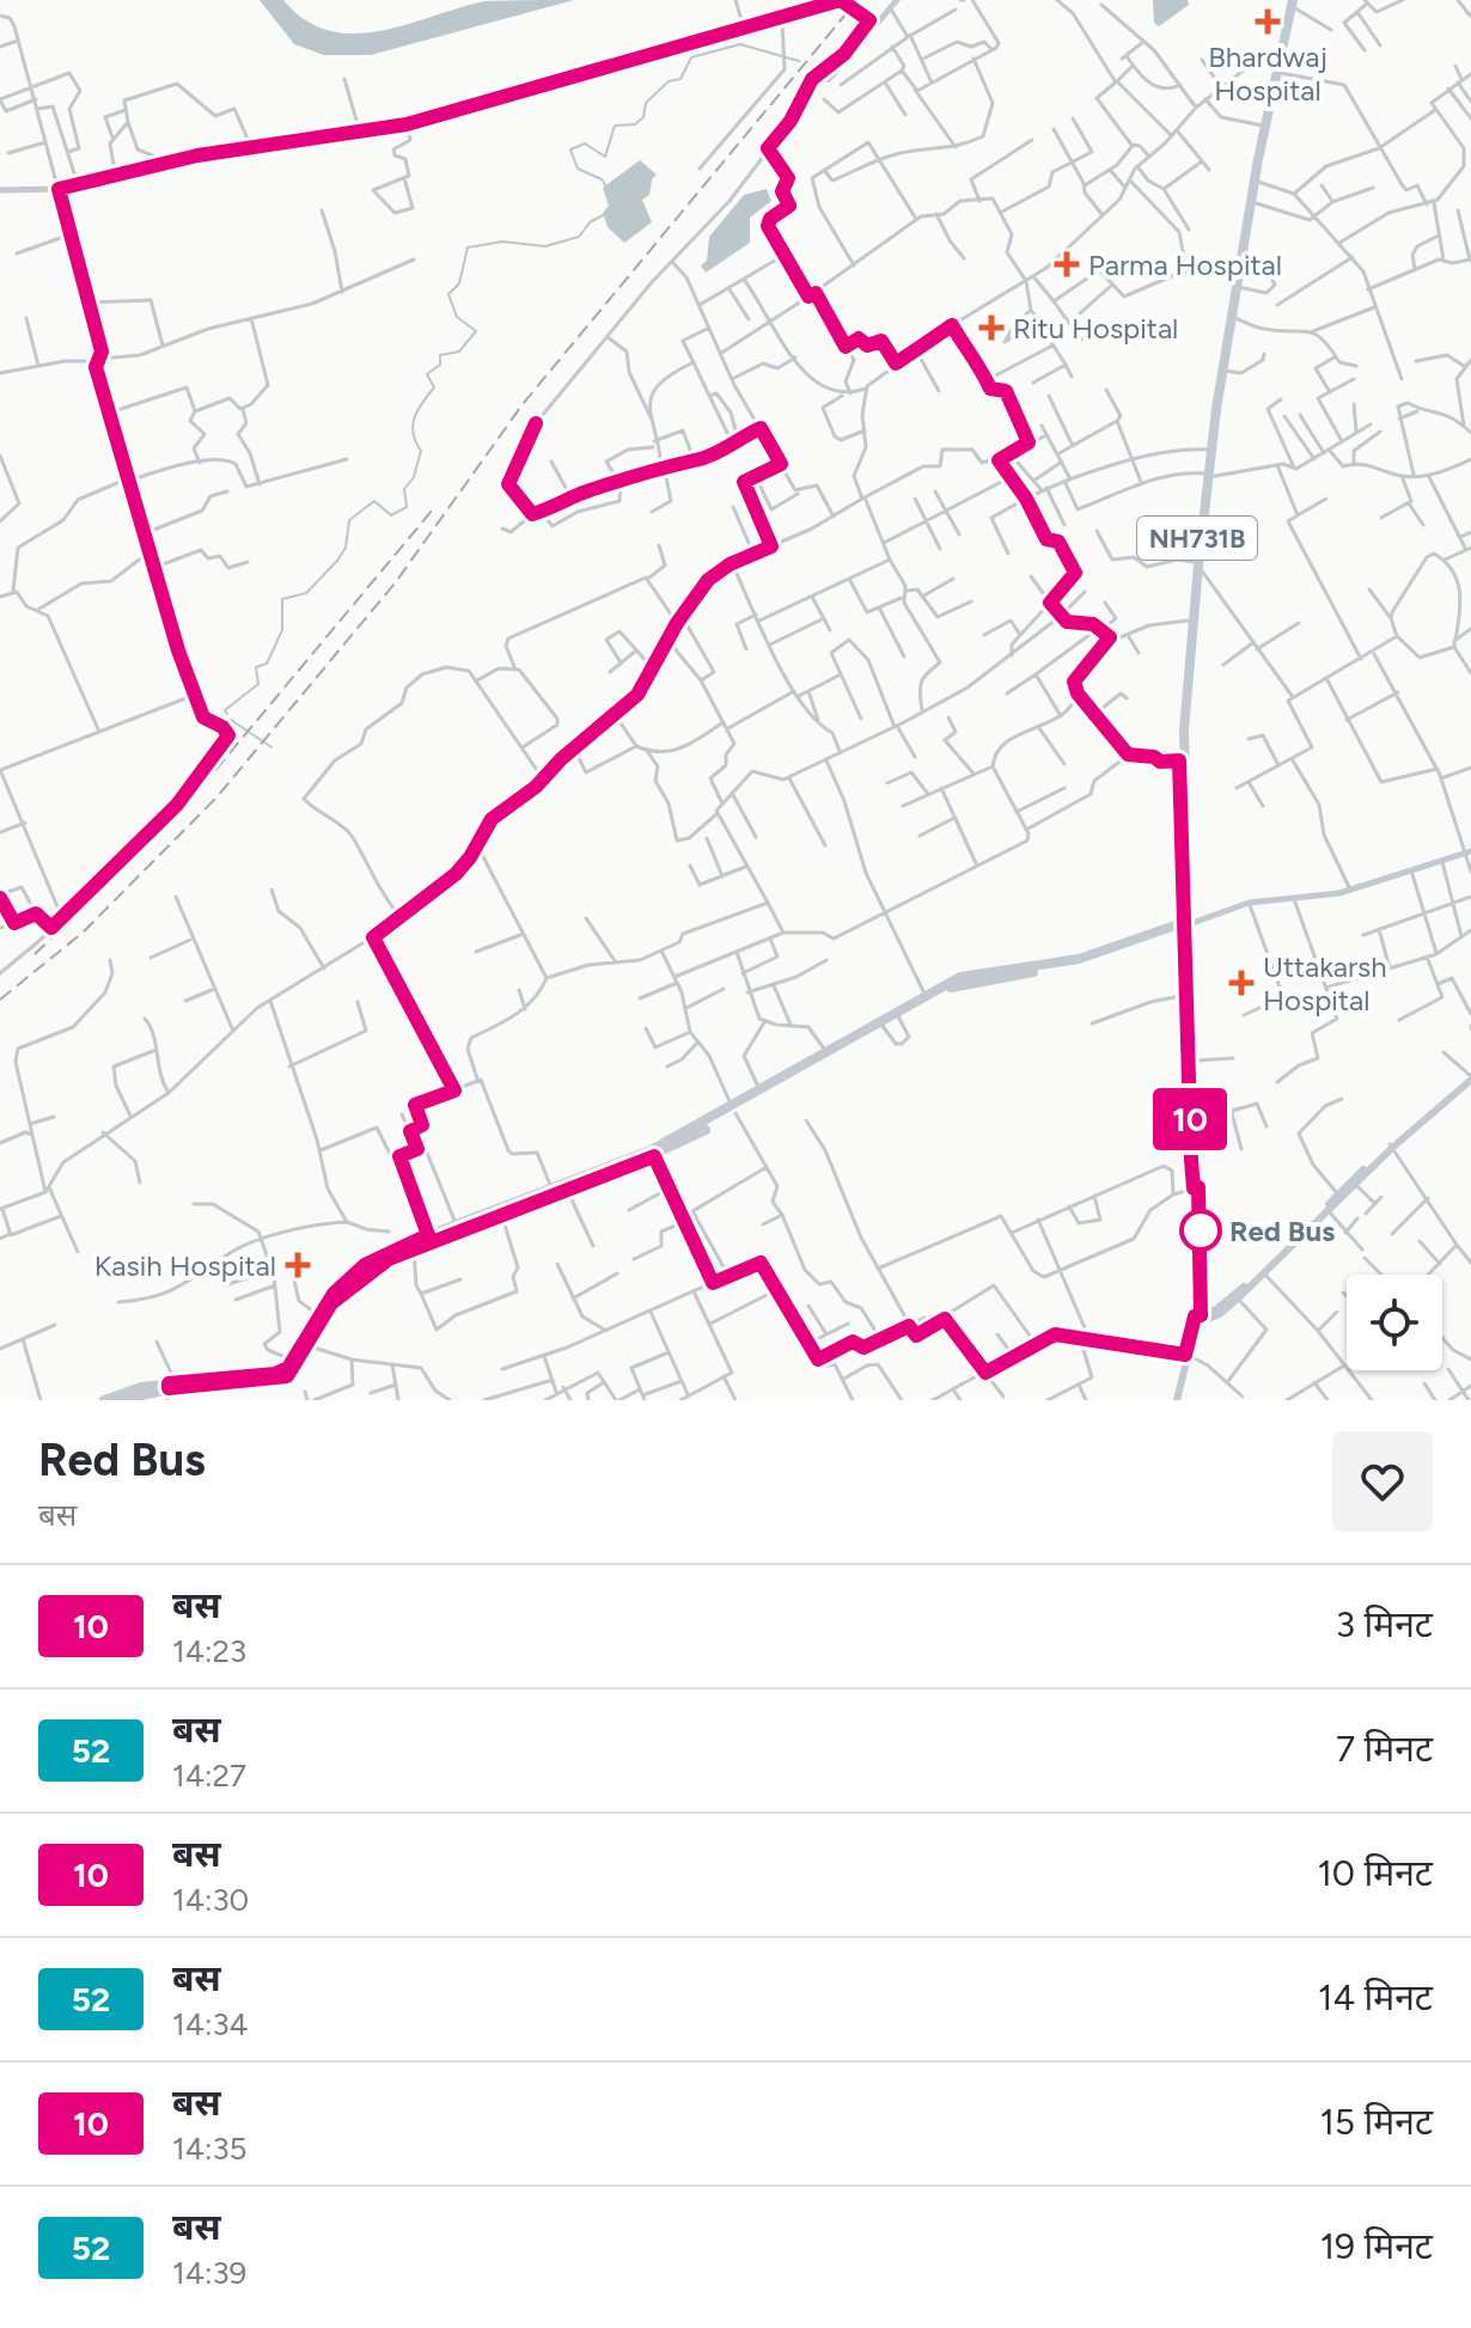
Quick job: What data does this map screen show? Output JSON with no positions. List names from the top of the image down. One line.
{"streets":{"highway":["NH731B"]},"places":{"health":["Bhardwaj Hospital","Parma Hospital","Ritu Hospital","Uttakarsh Hospital","Kasih Hospital"],"other":["Red Bus"]},"lines":["bus line 10"],"page":{"on_map":"10","heading":["Red Bus","बस"],"list":[{"mark":"10","name":"बस","note":"14:23","value":"3 मिनट"},{"mark":"52","name":"बस","note":"14:27","value":"7 मिनट"},{"mark":"10","name":"बस","note":"14:30","value":"10 मिनट"},{"mark":"52","name":"बस","note":"14:34","value":"14 मिनट"},{"mark":"10","name":"बस","note":"14:35","value":"15 मिनट"},{"mark":"52","name":"बस","note":"14:39","value":"19 मिनट"}]}}
